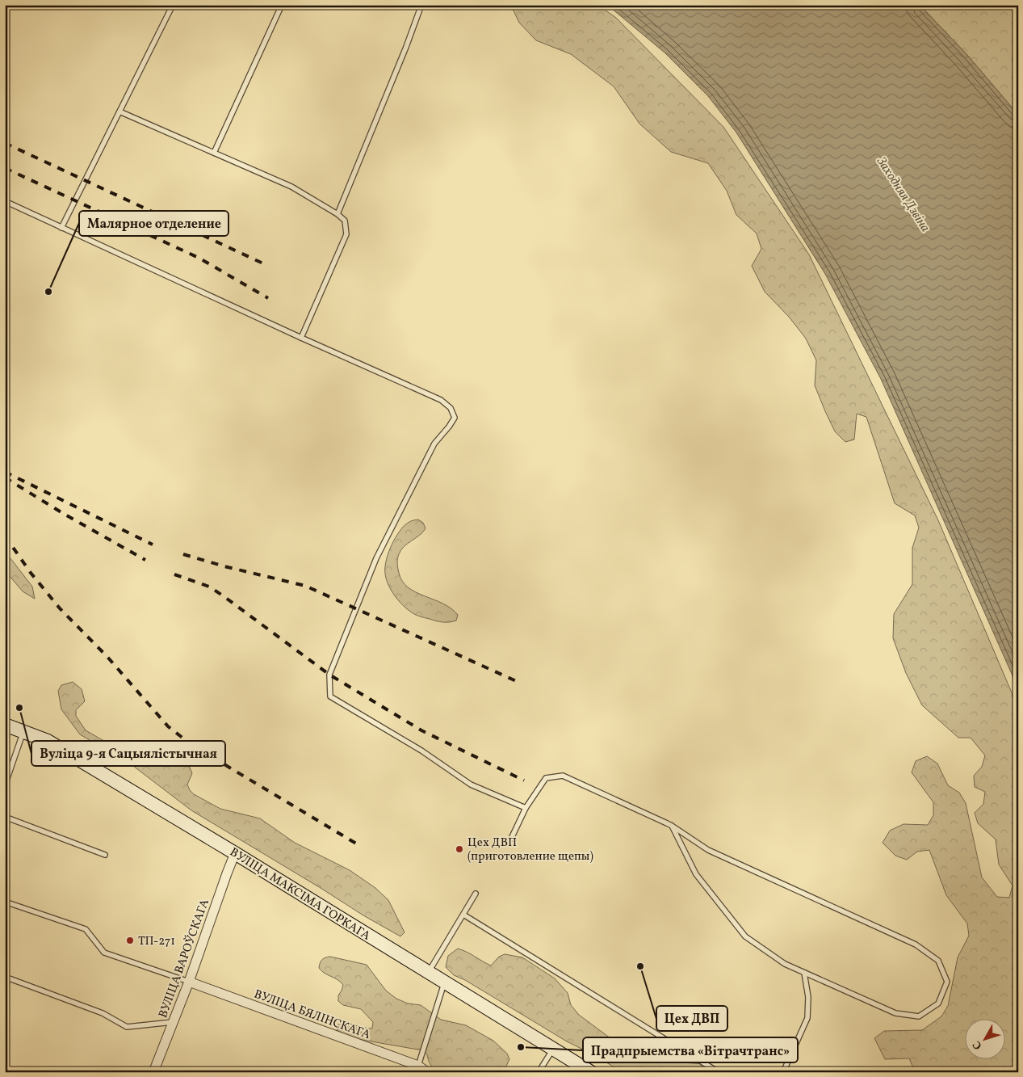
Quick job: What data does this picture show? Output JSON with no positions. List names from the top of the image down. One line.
{"streets":{"main road":["ВУЛІЦА МАКСІМА ГОРКАГА"],"street":["ВУЛІЦА ВАРОЎСКАГА","ВУЛІЦА БЯЛІНСКАГА"]},"crossings":[["ВУЛІЦА МАКСІМА ГОРКАГА","ВУЛІЦА ВАРОЎСКАГА"],["ВУЛІЦА ВАРОЎСКАГА","ВУЛІЦА БЯЛІНСКАГА"]],"water":["Заходняя Дзвіна"],"places":["Малярное отделение","Вуліца 9-я Сацыялістычная","Цех ДВП (приготовление щепы)","ТП-271","Цех ДВП","Прадпрыемства «Вітрачтранс»"],"north":"bottom left"}
